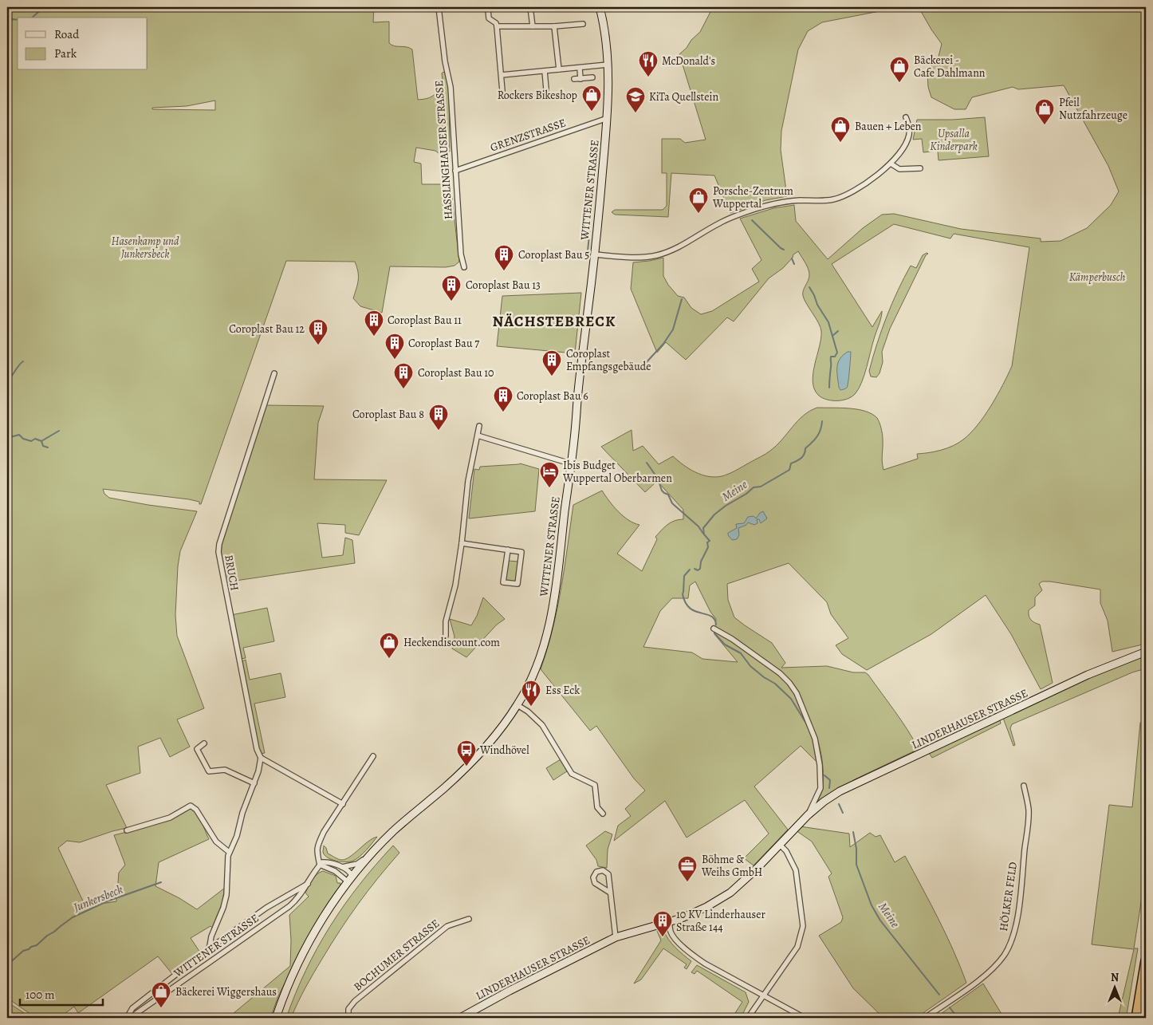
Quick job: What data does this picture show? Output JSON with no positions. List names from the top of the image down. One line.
{"streets":{"main road":["WITTENER STRASSE","LINDERHAUSER STRASSE"],"street":["GRENZSTRASSE","HASSLINGHAUSER STRASSE","BRUCH","HÖLKER FELD","BOCHUMER STRASSE"]},"crossings":[["GRENZSTRASSE","HASSLINGHAUSER STRASSE"],["GRENZSTRASSE","WITTENER STRASSE"]],"districts":["NÄCHSTEBRECK"],"water":["Meine","Junkersbeck"],"parks":["Upsalla Kinderpark","Hasenkamp und Junkersbeck","Kämperbusch"],"places":{"restaurant":["McDonald's","Ess Eck"],"shop":["Bäckerei - Cafe Dahlmann","Rockers Bikeshop","Pfeil Nutzfahrzeuge","Bauen + Leben","Porsche-Zentrum Wuppertal","Heckendiscount.com","Bäckerei Wiggershaus"],"school or university":["KiTa Quellstein"],"building":["Coroplast Bau 5","Coroplast Bau 13","Coroplast Bau 11","Coroplast Bau 12","Coroplast Bau 7","Coroplast Empfangsgebäude","Coroplast Bau 10","Coroplast Bau 6","Coroplast Bau 8","10 KV Linderhauser Straße 144"],"hotel":["Ibis Budget Wuppertal Oberbarmen"],"bus stop":["Windhövel"],"office":["Böhme & Weihs GmbH"]},"legend":["Road","Park"],"scale_bar":"100 m","north":"top"}
